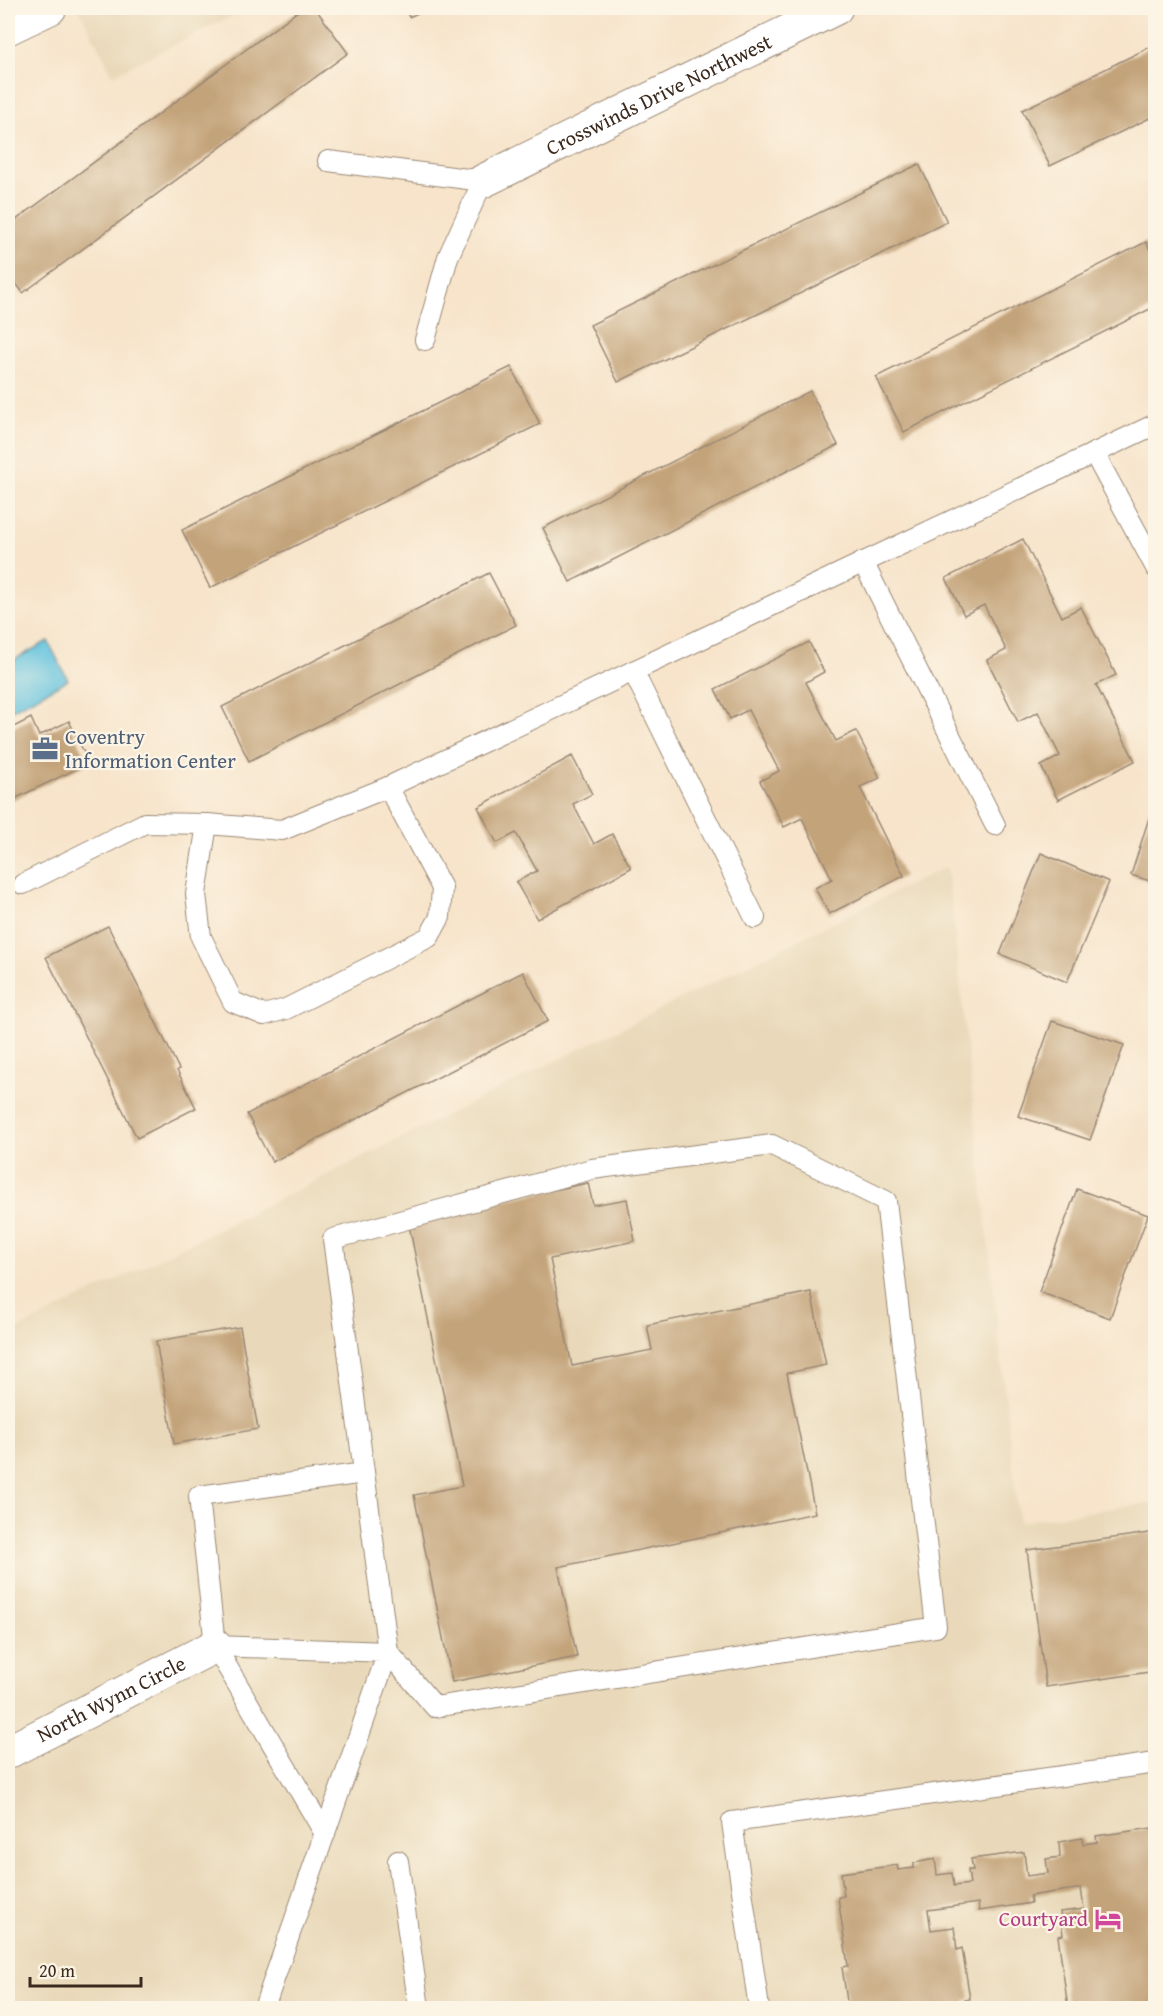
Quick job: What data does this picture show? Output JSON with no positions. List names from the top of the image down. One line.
{"streets":{"street":["Crosswinds Drive Northwest","North Wynn Circle"]},"places":{"office":["Coventry Information Center"],"hotel":["Courtyard"]},"scale_bar":"20 m"}
